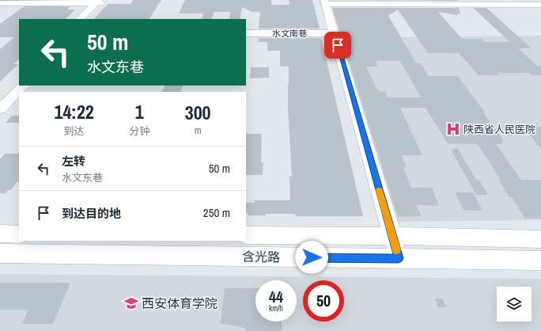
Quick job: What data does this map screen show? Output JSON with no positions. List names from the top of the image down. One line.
{"streets":{"street":["水文南巷","含光路"]},"places":{"hospital":["陕西省人民医院"],"school or university":["西安体育学院"]},"page":{"turn":["50 m","水文东巷"],"eta":["14:22","到达","1","分钟","300","m"],"list":[{"name":"左转","note":"水文东巷","value":"50 m"},{"name":"到达目的地","value":"250 m"}],"speed":"44 km/h","limit":"50"}}
